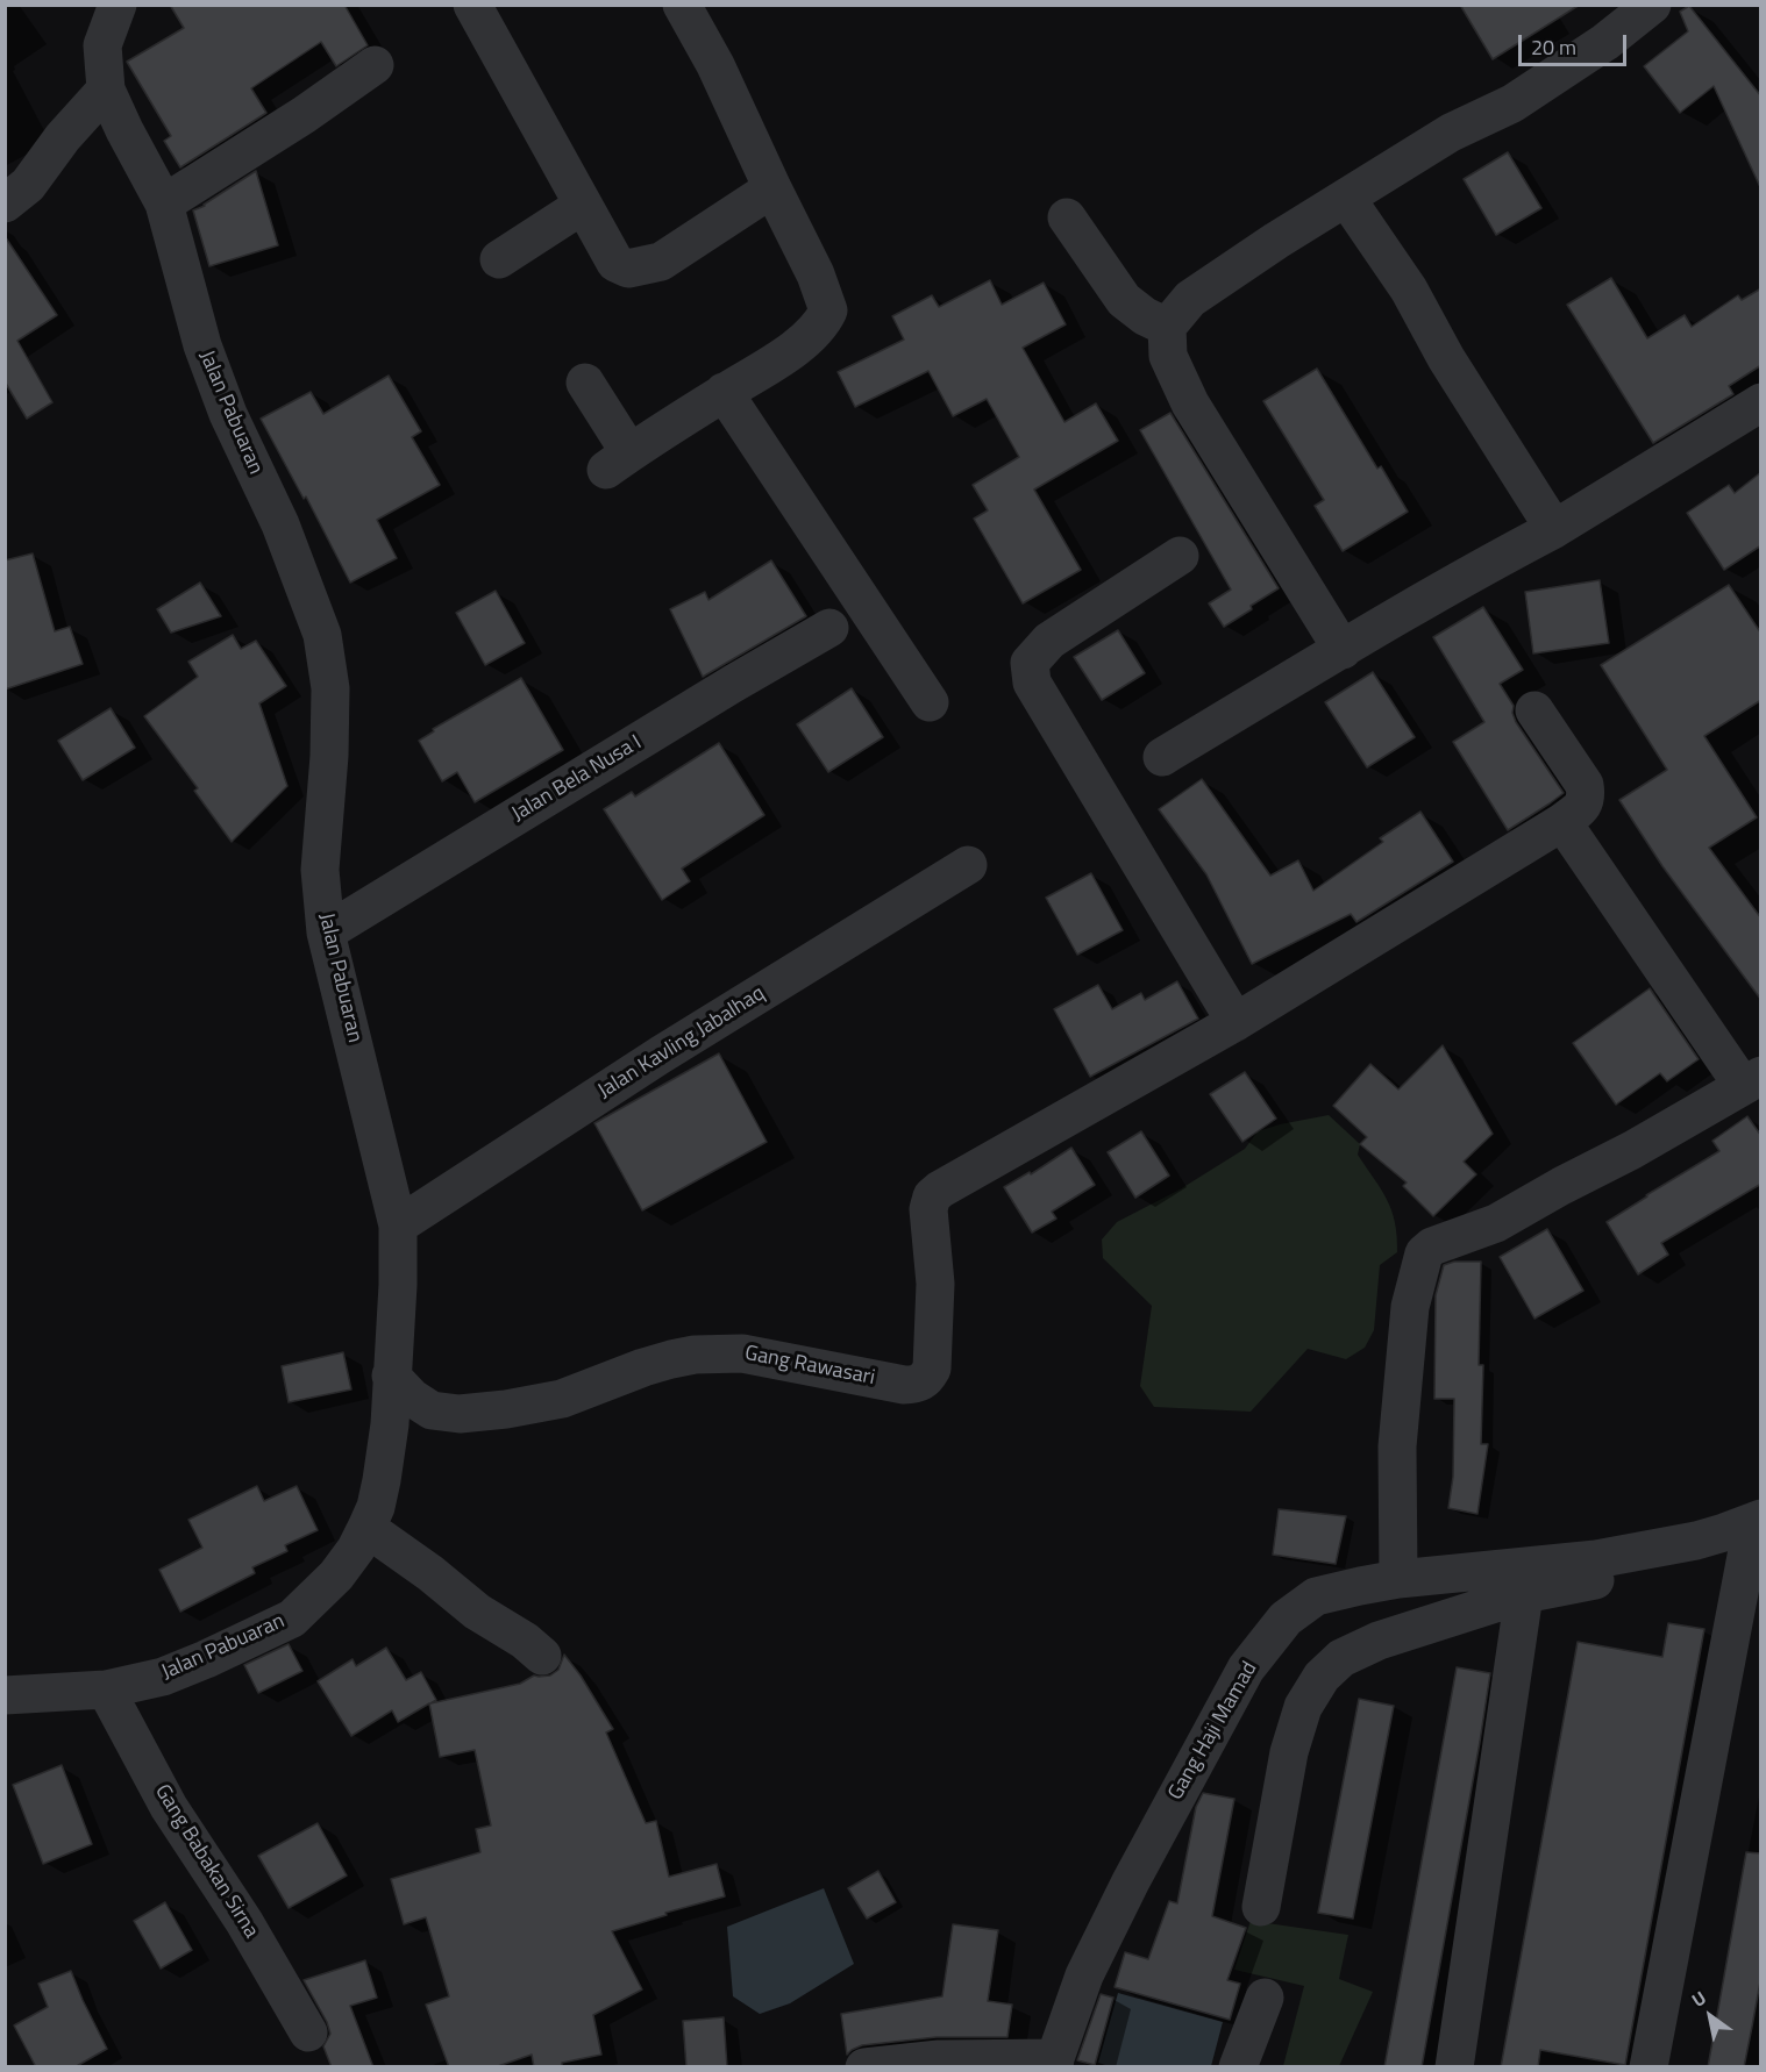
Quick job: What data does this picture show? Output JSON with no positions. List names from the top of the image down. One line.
{"streets":{"street":["Jalan Pabuaran","Jalan Bela Nusa I","Jalan Kavling Jabalhaq","Gang Rawasari","Gang Haji Mamad","Gang Babakan Sirna"]},"crossings":[["Jalan Pabuaran","Jalan Bela Nusa I"],["Jalan Pabuaran","Jalan Kavling Jabalhaq"],["Jalan Pabuaran","Gang Rawasari"],["Jalan Pabuaran","Gang Babakan Sirna"]],"scale_bar":"20 m","north":"top left"}
